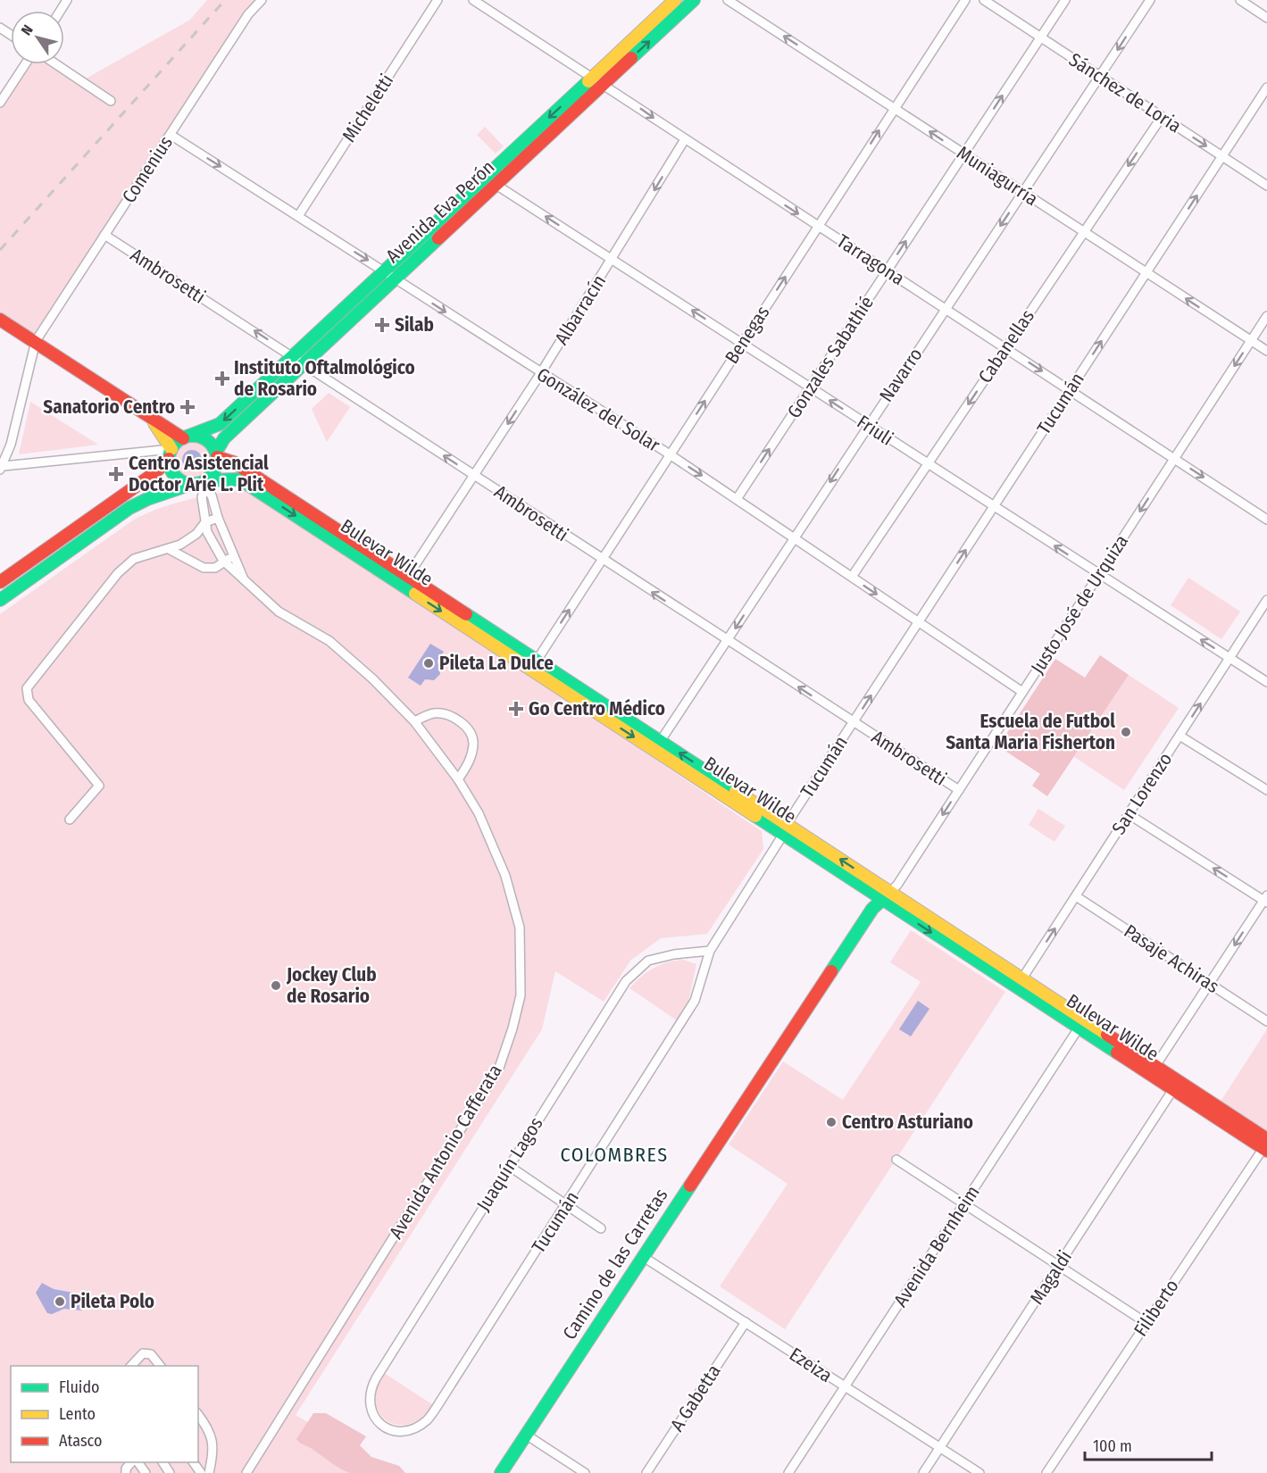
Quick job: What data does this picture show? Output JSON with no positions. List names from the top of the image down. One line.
{"streets":{"main road":["Avenida Eva Perón","Bulevar Wilde","Camino de las Carretas"],"street":["Sánchez de Loria","Micheletti","Comenius","Muniagurría","Tarragona","Ambrosetti","Albarracín","Benegas","Cabanellas","Gonzales Sabathié","Navarro","Tucumán","González del Solar","Friuli","Justo José de Urquiza","San Lorenzo","Pasaje Achiras","Avenida Antonio Cafferata","Juaquín Lagos","Avenida Bernheim","Magaldi","Filiberto","Ezeiza","A Gabetta"]},"crossings":[["Sánchez de Loria","Cabanellas"],["Sánchez de Loria","Gonzales Sabathié"],["Sánchez de Loria","Navarro"],["Sánchez de Loria","Tucumán"],["Micheletti","González del Solar"],["Comenius","Ambrosetti"],["Comenius","González del Solar"],["Muniagurría","Benegas"],["Muniagurría","Cabanellas"],["Muniagurría","Gonzales Sabathié"],["Muniagurría","Navarro"],["Muniagurría","Tucumán"],["Muniagurría","Justo José de Urquiza"],["Avenida Eva Perón","Tarragona"],["Avenida Eva Perón","Ambrosetti"],["Avenida Eva Perón","González del Solar"],["Avenida Eva Perón","Friuli"],["Avenida Eva Perón","Bulevar Wilde"],["Avenida Eva Perón","Avenida Antonio Cafferata"],["Tarragona","Albarracín"],["Tarragona","Benegas"],["Tarragona","Cabanellas"],["Tarragona","Gonzales Sabathié"],["Tarragona","Navarro"],["Tarragona","Tucumán"],["Tarragona","Justo José de Urquiza"],["Ambrosetti","Albarracín"],["Ambrosetti","Benegas"],["Ambrosetti","Navarro"],["Ambrosetti","Tucumán"],["Ambrosetti","Justo José de Urquiza"],["Albarracín","González del Solar"],["Albarracín","Friuli"],["Albarracín","Bulevar Wilde"],["Benegas","González del Solar"],["Benegas","Friuli"],["Benegas","Bulevar Wilde"],["Cabanellas","González del Solar"],["Cabanellas","Friuli"],["Gonzales Sabathié","González del Solar"],["Gonzales Sabathié","Friuli"],["Navarro","González del Solar"],["Navarro","Friuli"],["Navarro","Bulevar Wilde"],["Tucumán","González del Solar"],["Tucumán","Friuli"],["Tucumán","Bulevar Wilde"],["Tucumán","Juaquín Lagos"],["González del Solar","Justo José de Urquiza"],["Friuli","Justo José de Urquiza"],["Friuli","San Lorenzo"],["Bulevar Wilde","Justo José de Urquiza"],["Bulevar Wilde","San Lorenzo"],["Bulevar Wilde","Avenida Antonio Cafferata"],["Bulevar Wilde","Avenida Bernheim"],["Bulevar Wilde","Camino de las Carretas"],["Bulevar Wilde","Magaldi"],["Bulevar Wilde","Filiberto"],["Justo José de Urquiza","Camino de las Carretas"],["San Lorenzo","Pasaje Achiras"],["Avenida Bernheim","Ezeiza"],["Camino de las Carretas","Ezeiza"],["Magaldi","Ezeiza"],["Ezeiza","A Gabetta"]],"one_way":["Muniagurría","Tarragona","Ambrosetti","Albarracín","Benegas","Cabanellas","Gonzales Sabathié","Navarro","González del Solar","Friuli","Justo José de Urquiza","San Lorenzo"],"districts":["COLOMBRES"],"places":{"health":["Silab","Instituto Oftalmológico de Rosario","Sanatorio Centro","Centro Asistencial Doctor Arie L. Plit","Go Centro Médico"],"other":["Pileta La Dulce","Escuela de Futbol Santa Maria Fisherton","Jockey Club de Rosario","Centro Asturiano","Pileta Polo"]},"legend":["Fluido","Lento","Atasco"],"scale_bar":"100 m","north":"top left"}
